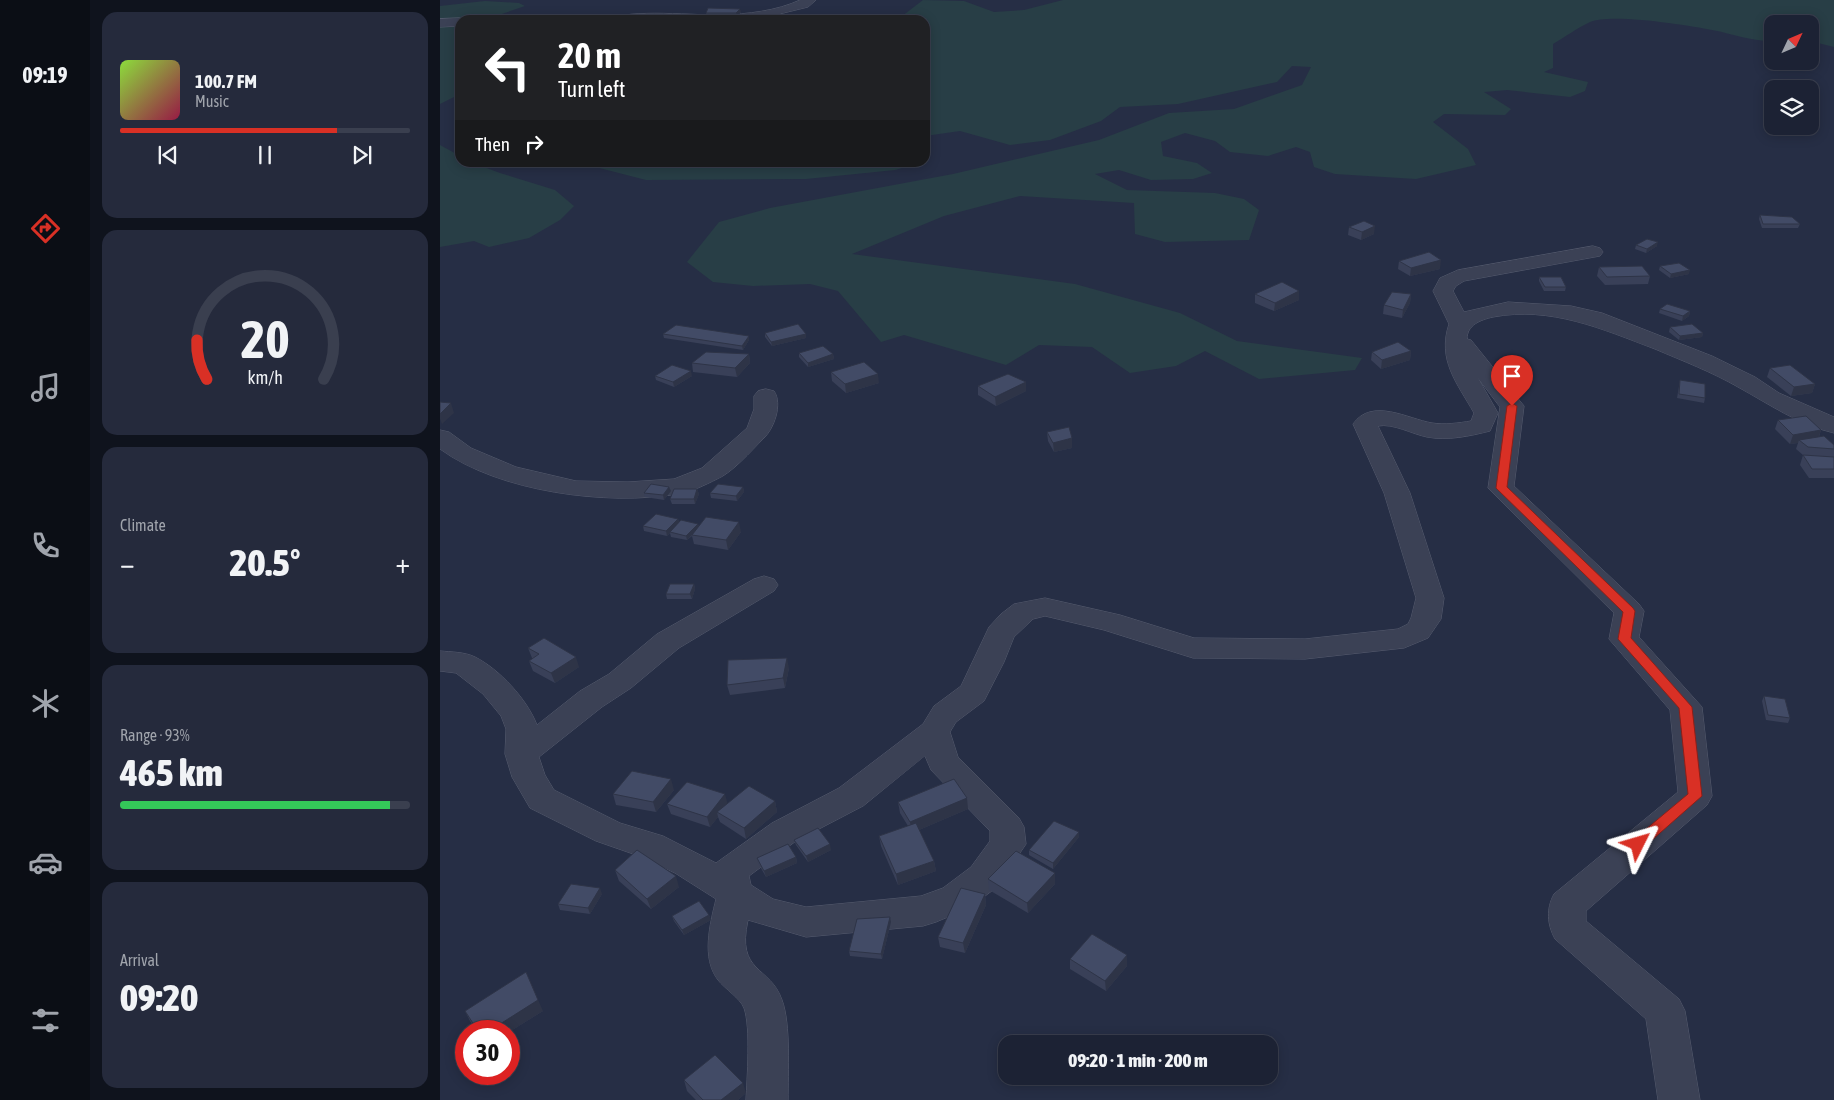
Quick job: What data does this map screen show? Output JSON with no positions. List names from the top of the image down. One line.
{"north":"top right","page":{"tabs":"09:19","turn":["20 m","Turn left"],"song":["100.7 FM","Music"],"then":"Then","tile":["Climate",["Range · 93%","465 km"],["Arrival","09:20"]],"heat":["−","20.5°","+"],"limit":"30","trip":"09:20 · 1 min · 200 m","gauge":["20","km/h"]}}
